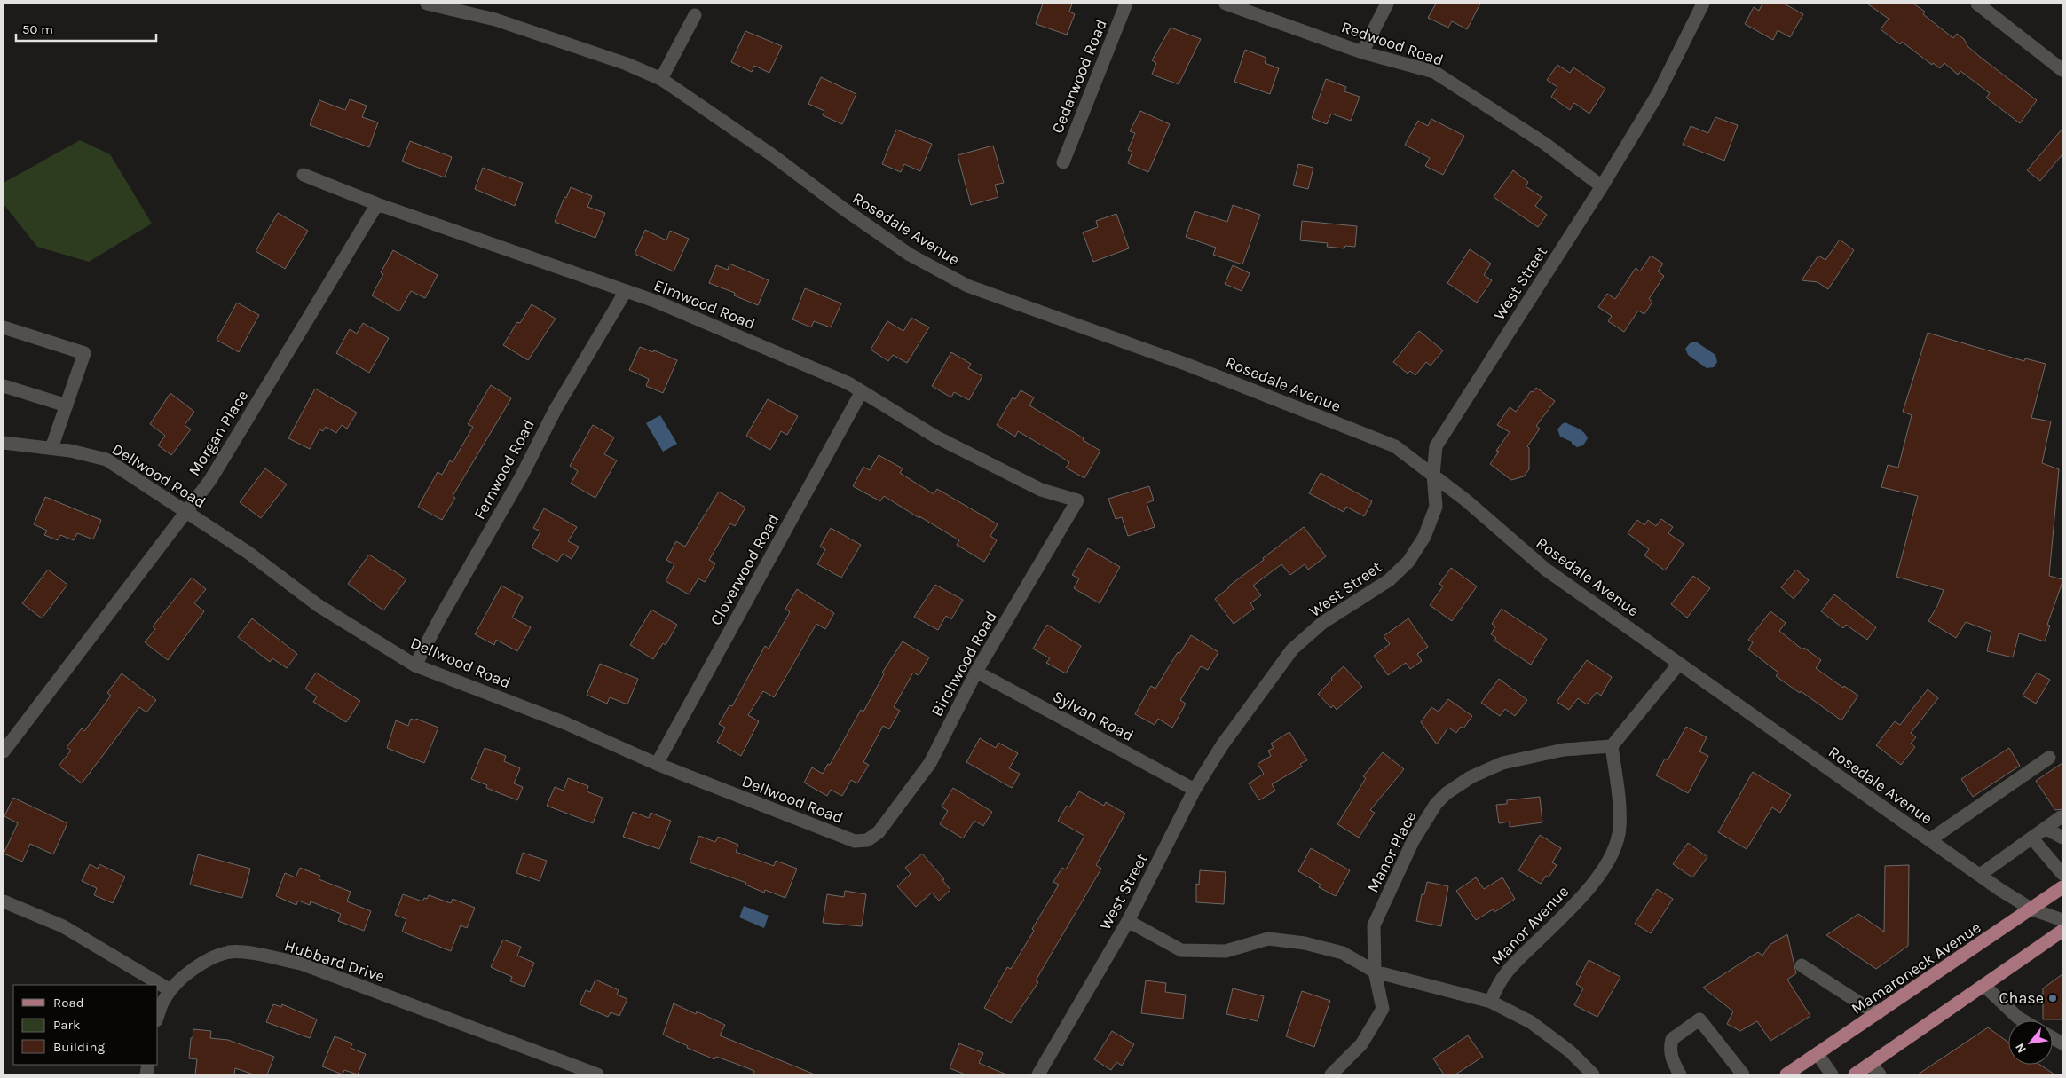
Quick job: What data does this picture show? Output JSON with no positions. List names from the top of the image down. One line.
{"streets":{"main road":["Mamaroneck Avenue"],"street":["Redwood Road","Cedarwood Road","Rosedale Avenue","West Street","Elmwood Road","Morgan Place","Fernwood Road","Dellwood Road","Cloverwood Road","Birchwood Road","Sylvan Road","Manor Place","Manor Avenue","Hubbard Drive"]},"crossings":[["Redwood Road","West Street"],["Rosedale Avenue","West Street"],["Rosedale Avenue","Mamaroneck Avenue"],["West Street","Sylvan Road"],["Elmwood Road","Morgan Place"],["Elmwood Road","Fernwood Road"],["Elmwood Road","Cloverwood Road"],["Elmwood Road","Birchwood Road"],["Morgan Place","Dellwood Road"],["Fernwood Road","Dellwood Road"],["Dellwood Road","Cloverwood Road"],["Dellwood Road","Birchwood Road"],["Birchwood Road","Sylvan Road"],["Manor Place","Manor Avenue"]],"places":["Chase"],"legend":["Road","Park","Building"],"scale_bar":"50 m","north":"bottom left"}
